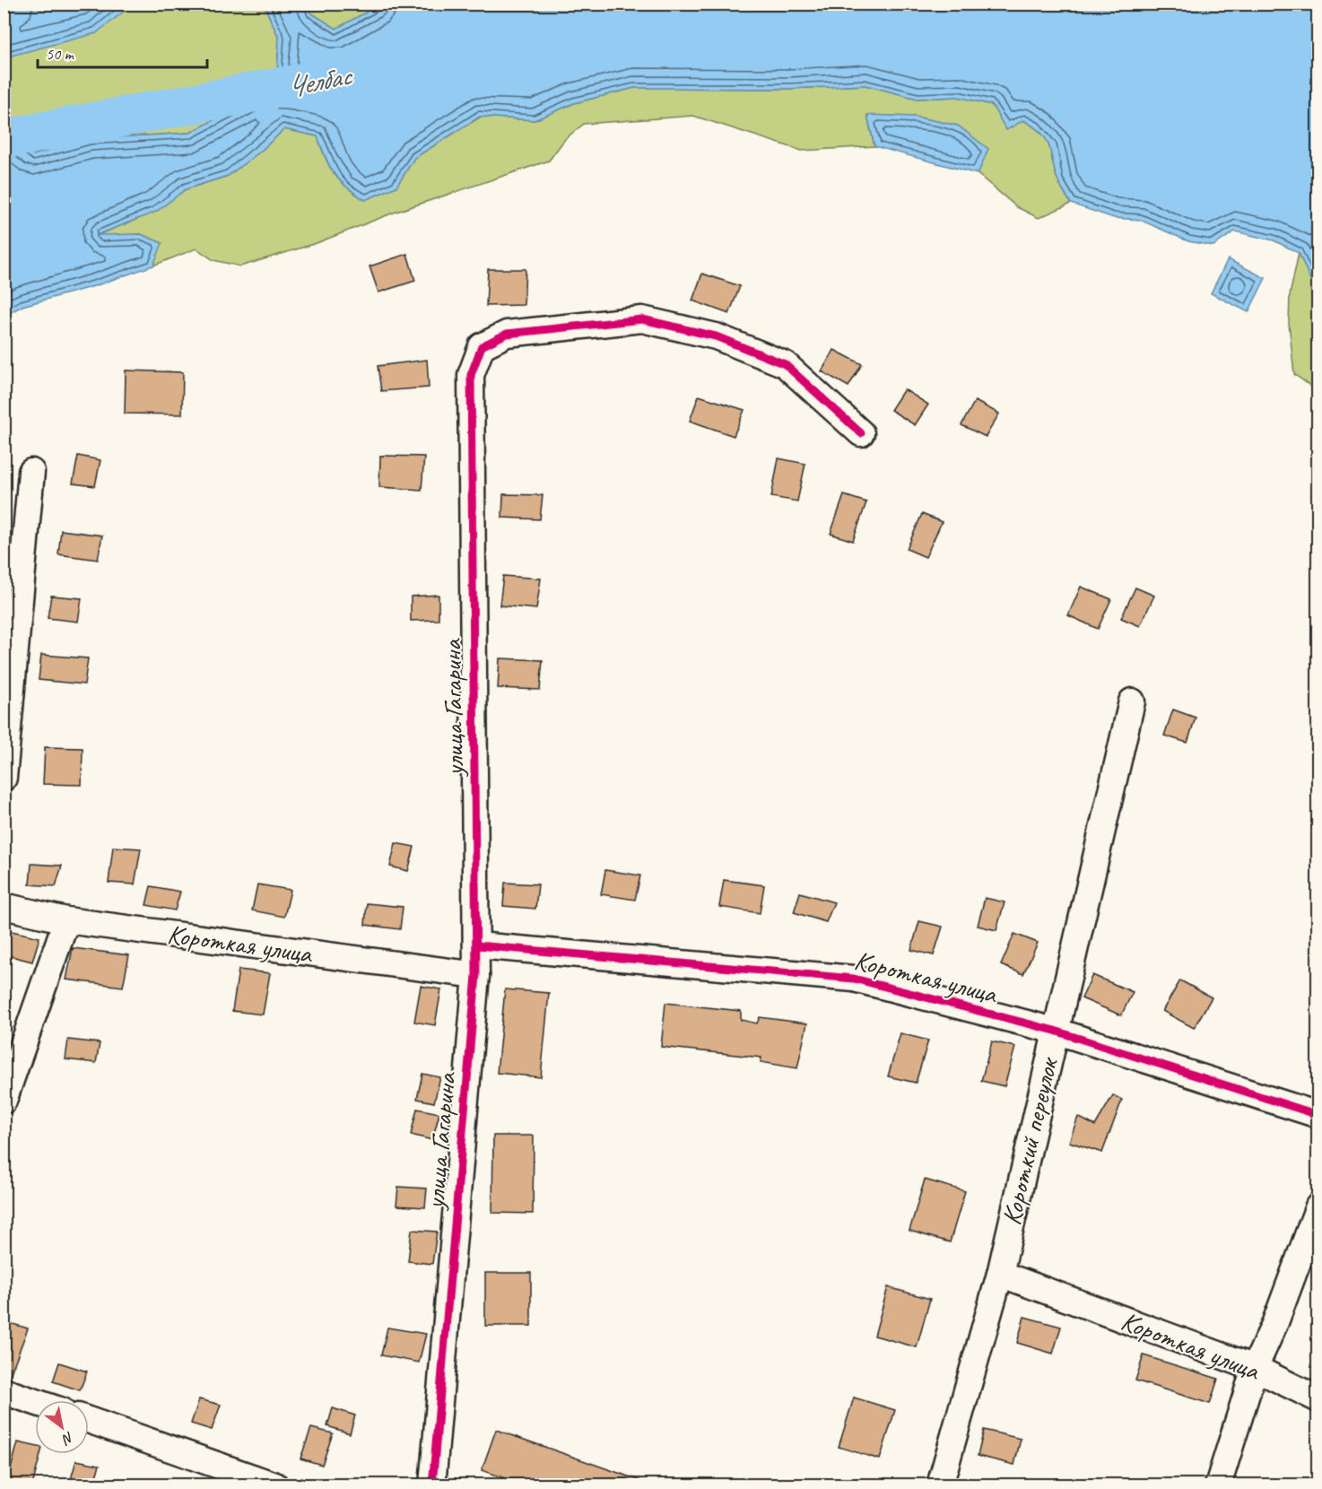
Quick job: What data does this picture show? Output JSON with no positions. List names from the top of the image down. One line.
{"streets":{"street":["улица Гагарина","Короткая улица","Короткий переулок"]},"crossings":[["улица Гагарина","Короткая улица"],["Короткая улица","Короткий переулок"]],"water":["Челбас"],"scale_bar":"50 m","north":"bottom right"}
